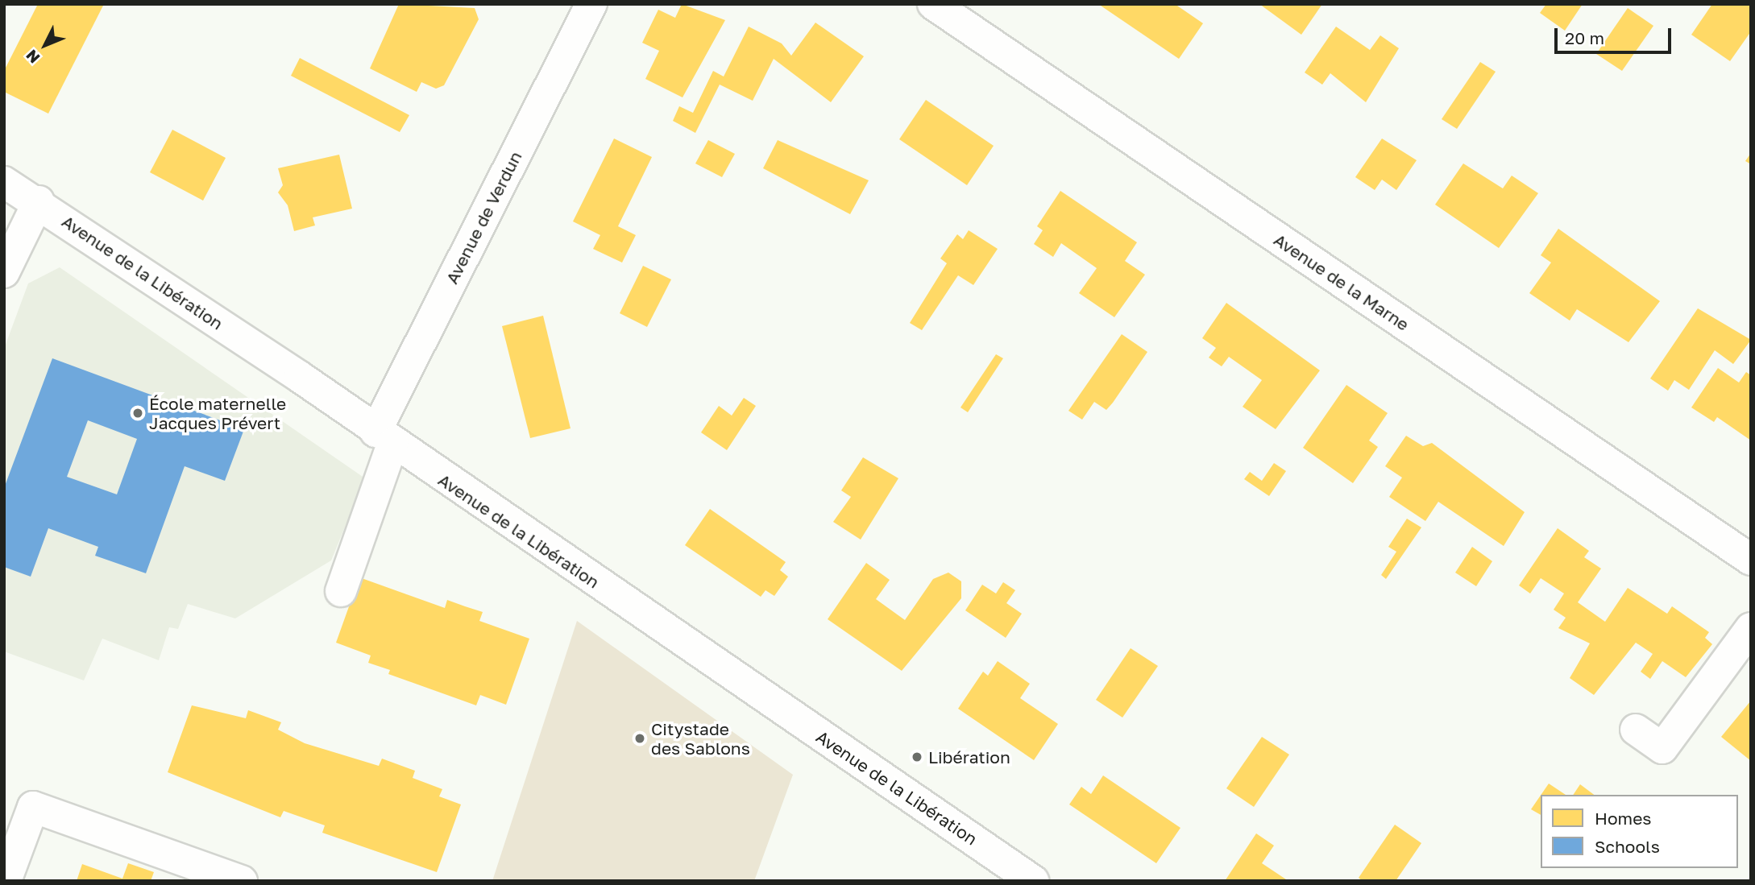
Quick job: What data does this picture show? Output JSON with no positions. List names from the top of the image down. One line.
{"streets":{"street":["Avenue de Verdun","Avenue de la Libération","Avenue de la Marne"]},"crossings":[["Avenue de Verdun","Avenue de la Libération"]],"places":["École maternelle Jacques Prévert","Citystade des Sablons","Libération"],"legend":["Homes","Schools"],"scale_bar":"20 m","north":"bottom left"}
